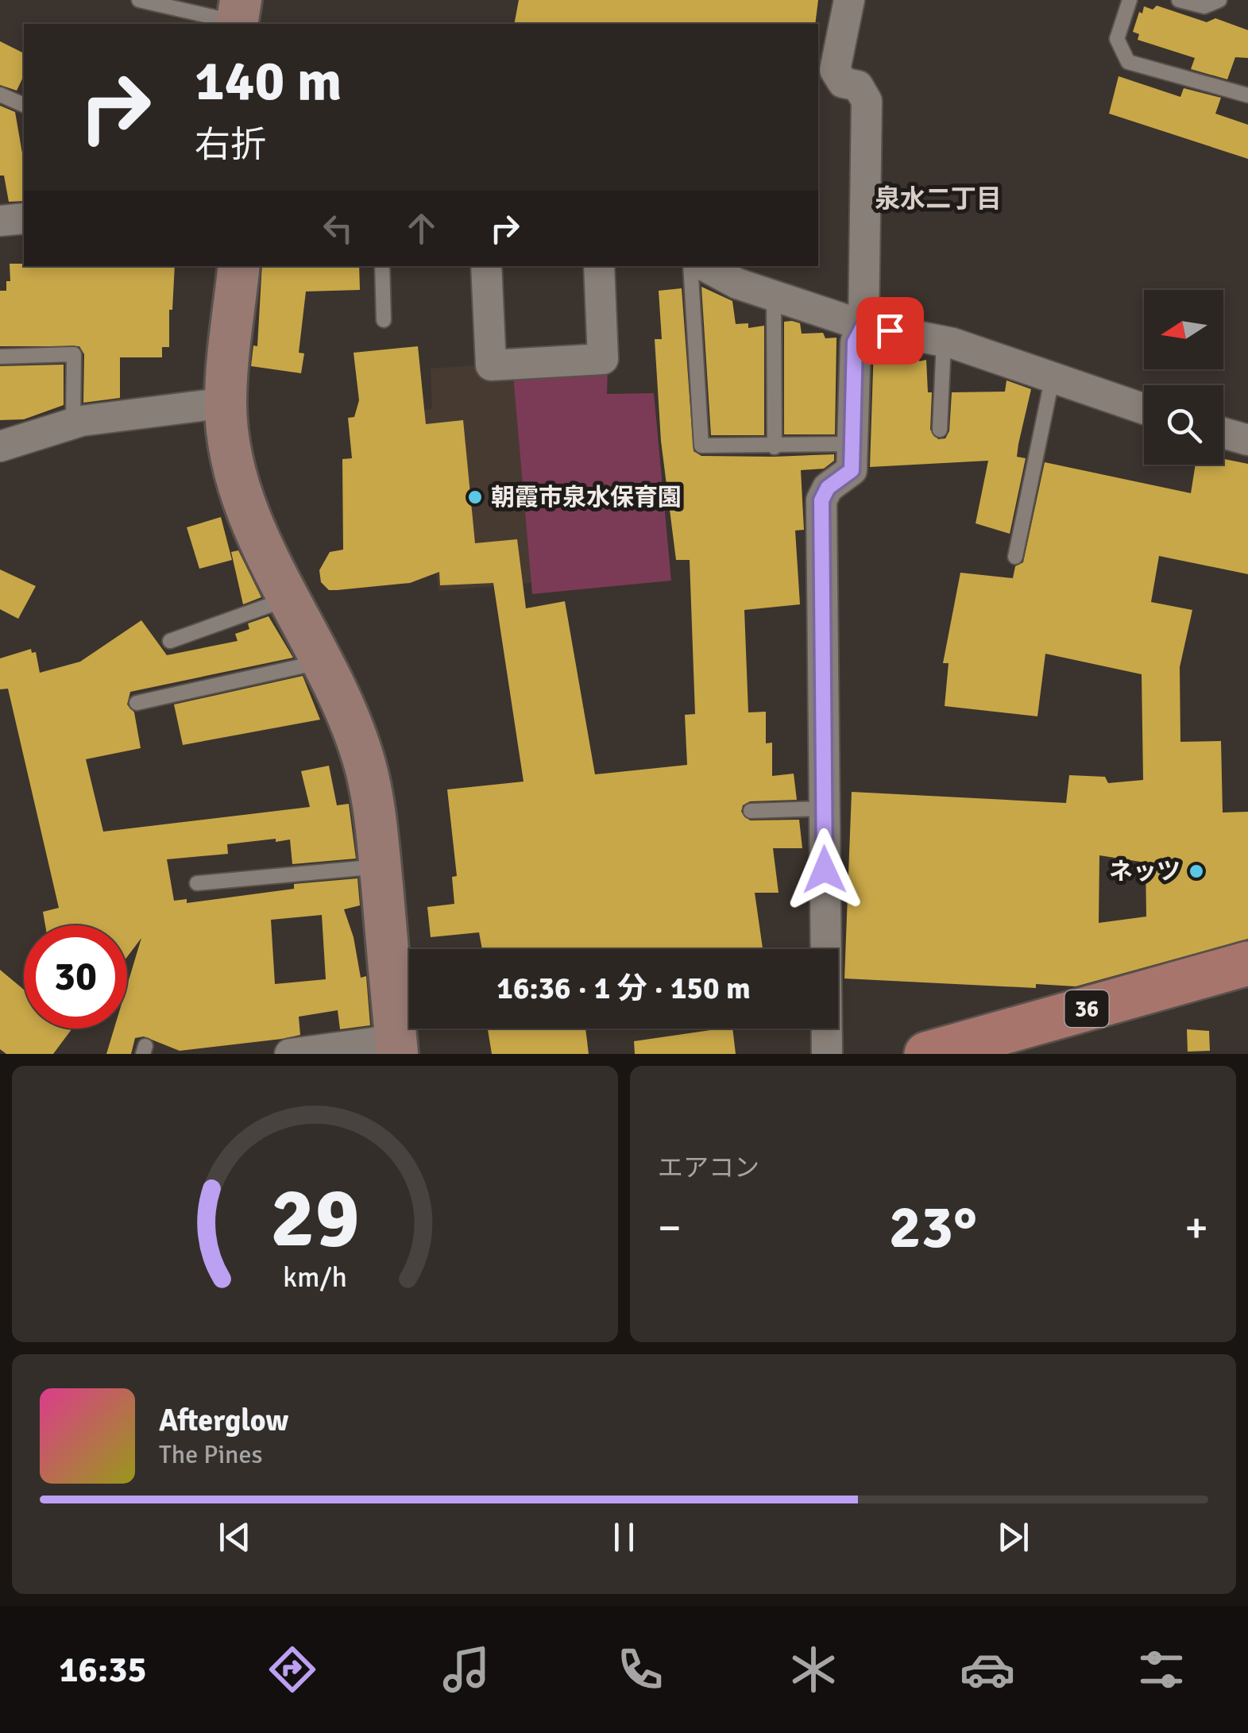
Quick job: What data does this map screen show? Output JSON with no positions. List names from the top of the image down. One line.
{"streets":{"main road":["36"]},"districts":["泉水二丁目"],"places":["朝霞市泉水保育園","ネッツ"],"north":"left","page":{"turn":["140 m","右折"],"limit":"30","trip":"16:36 · 1 分 · 150 m","tile":"エアコン","heat":["−","23°","+"],"song":["Afterglow","The Pines"],"tabs":"16:35","gauge":["29","km/h"]}}
